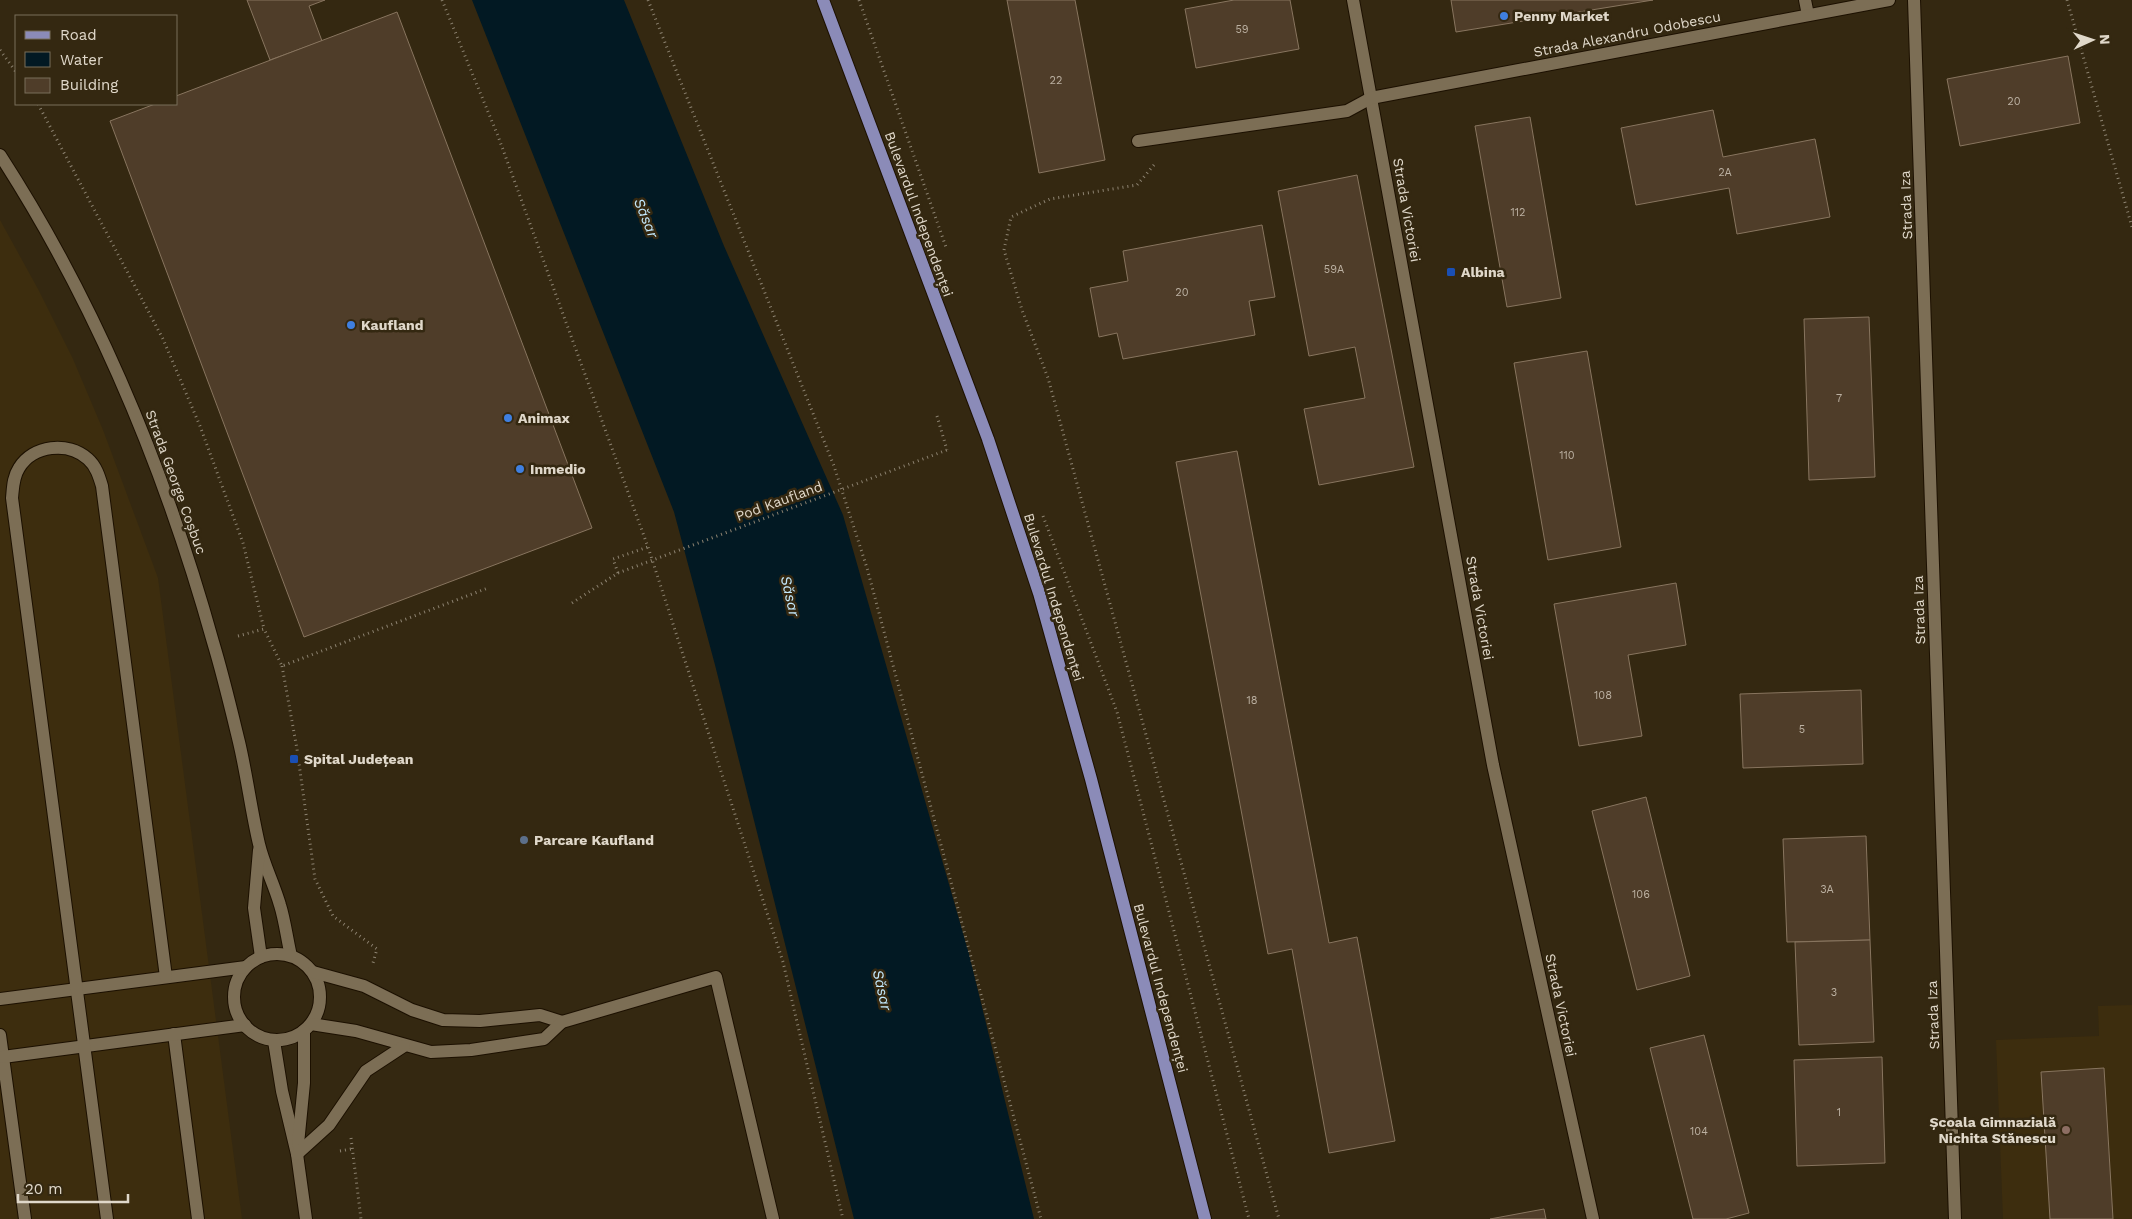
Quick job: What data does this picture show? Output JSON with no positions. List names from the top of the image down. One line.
{"streets":{"main road":["Bulevardul Independenței"],"street":["Strada Alexandru Odobescu","Strada Iza","Strada Victoriei","Strada George Coșbuc"],"path":["Pod Kaufland"]},"crossings":[["Strada Alexandru Odobescu","Strada Victoriei"]],"water":["Săsar"],"places":{"other":["Penny Market","Kaufland","Animax","Inmedio","Parcare Kaufland","Școala Gimnazială Nichita Stănescu"],"transit":["Albina","Spital Județean"]},"house_numbers":["59","22","20","2A","112","59A","20","7","110","108","18","5","3A","106","3","1","104"],"legend":["Road","Water","Building"],"scale_bar":"20 m","north":"right"}
